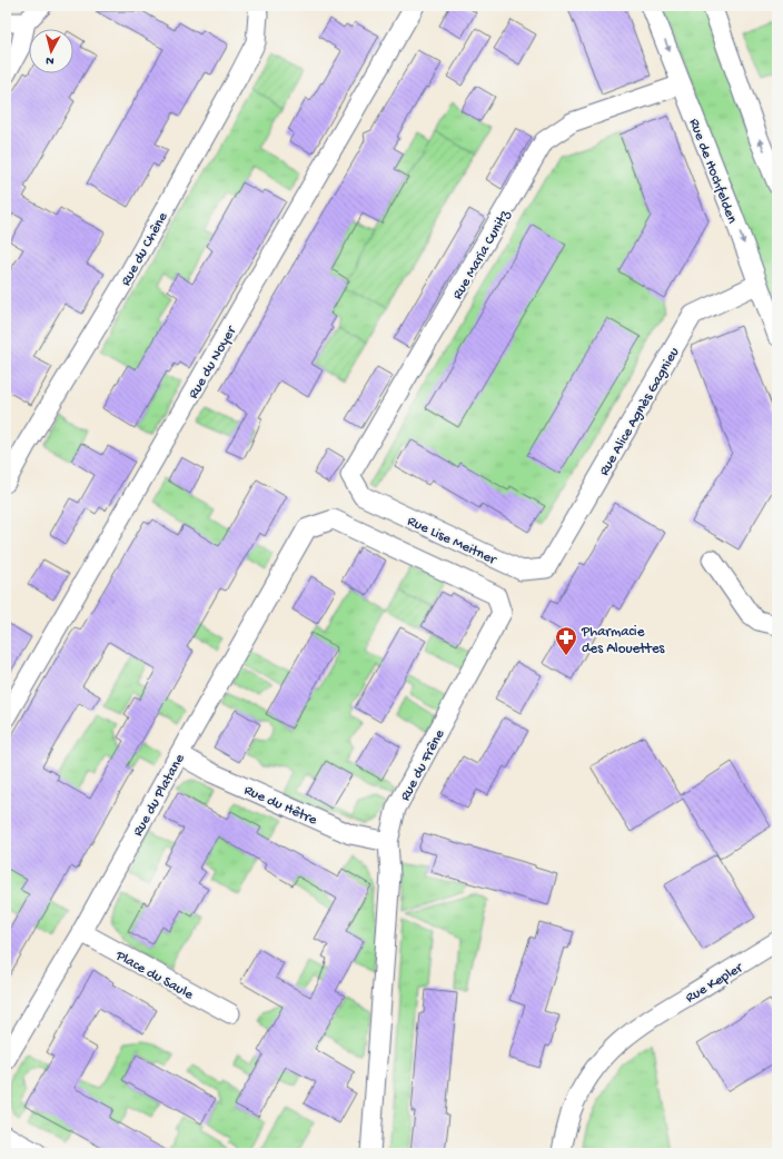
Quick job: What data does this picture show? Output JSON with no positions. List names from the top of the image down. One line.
{"streets":{"street":["Rue de Hochfelden","Rue du Chêne","Rue Maria Cunitz","Rue du Noyer","Rue Alice Agnès Gagnieu","Rue Lise Meitner","Rue du Frêne","Rue du Platane","Rue du Hêtre","Place du Saule","Rue Kepler"]},"crossings":[["Rue de Hochfelden","Rue Maria Cunitz"],["Rue de Hochfelden","Rue Alice Agnès Gagnieu"],["Rue Maria Cunitz","Rue Lise Meitner"],["Rue Alice Agnès Gagnieu","Rue Lise Meitner"],["Rue du Frêne","Rue du Platane"],["Rue du Frêne","Rue du Hêtre"],["Rue du Platane","Rue du Hêtre"],["Rue du Platane","Place du Saule"]],"places":{"pharmacy":["Pharmacie des Alouettes"]},"north":"bottom"}
